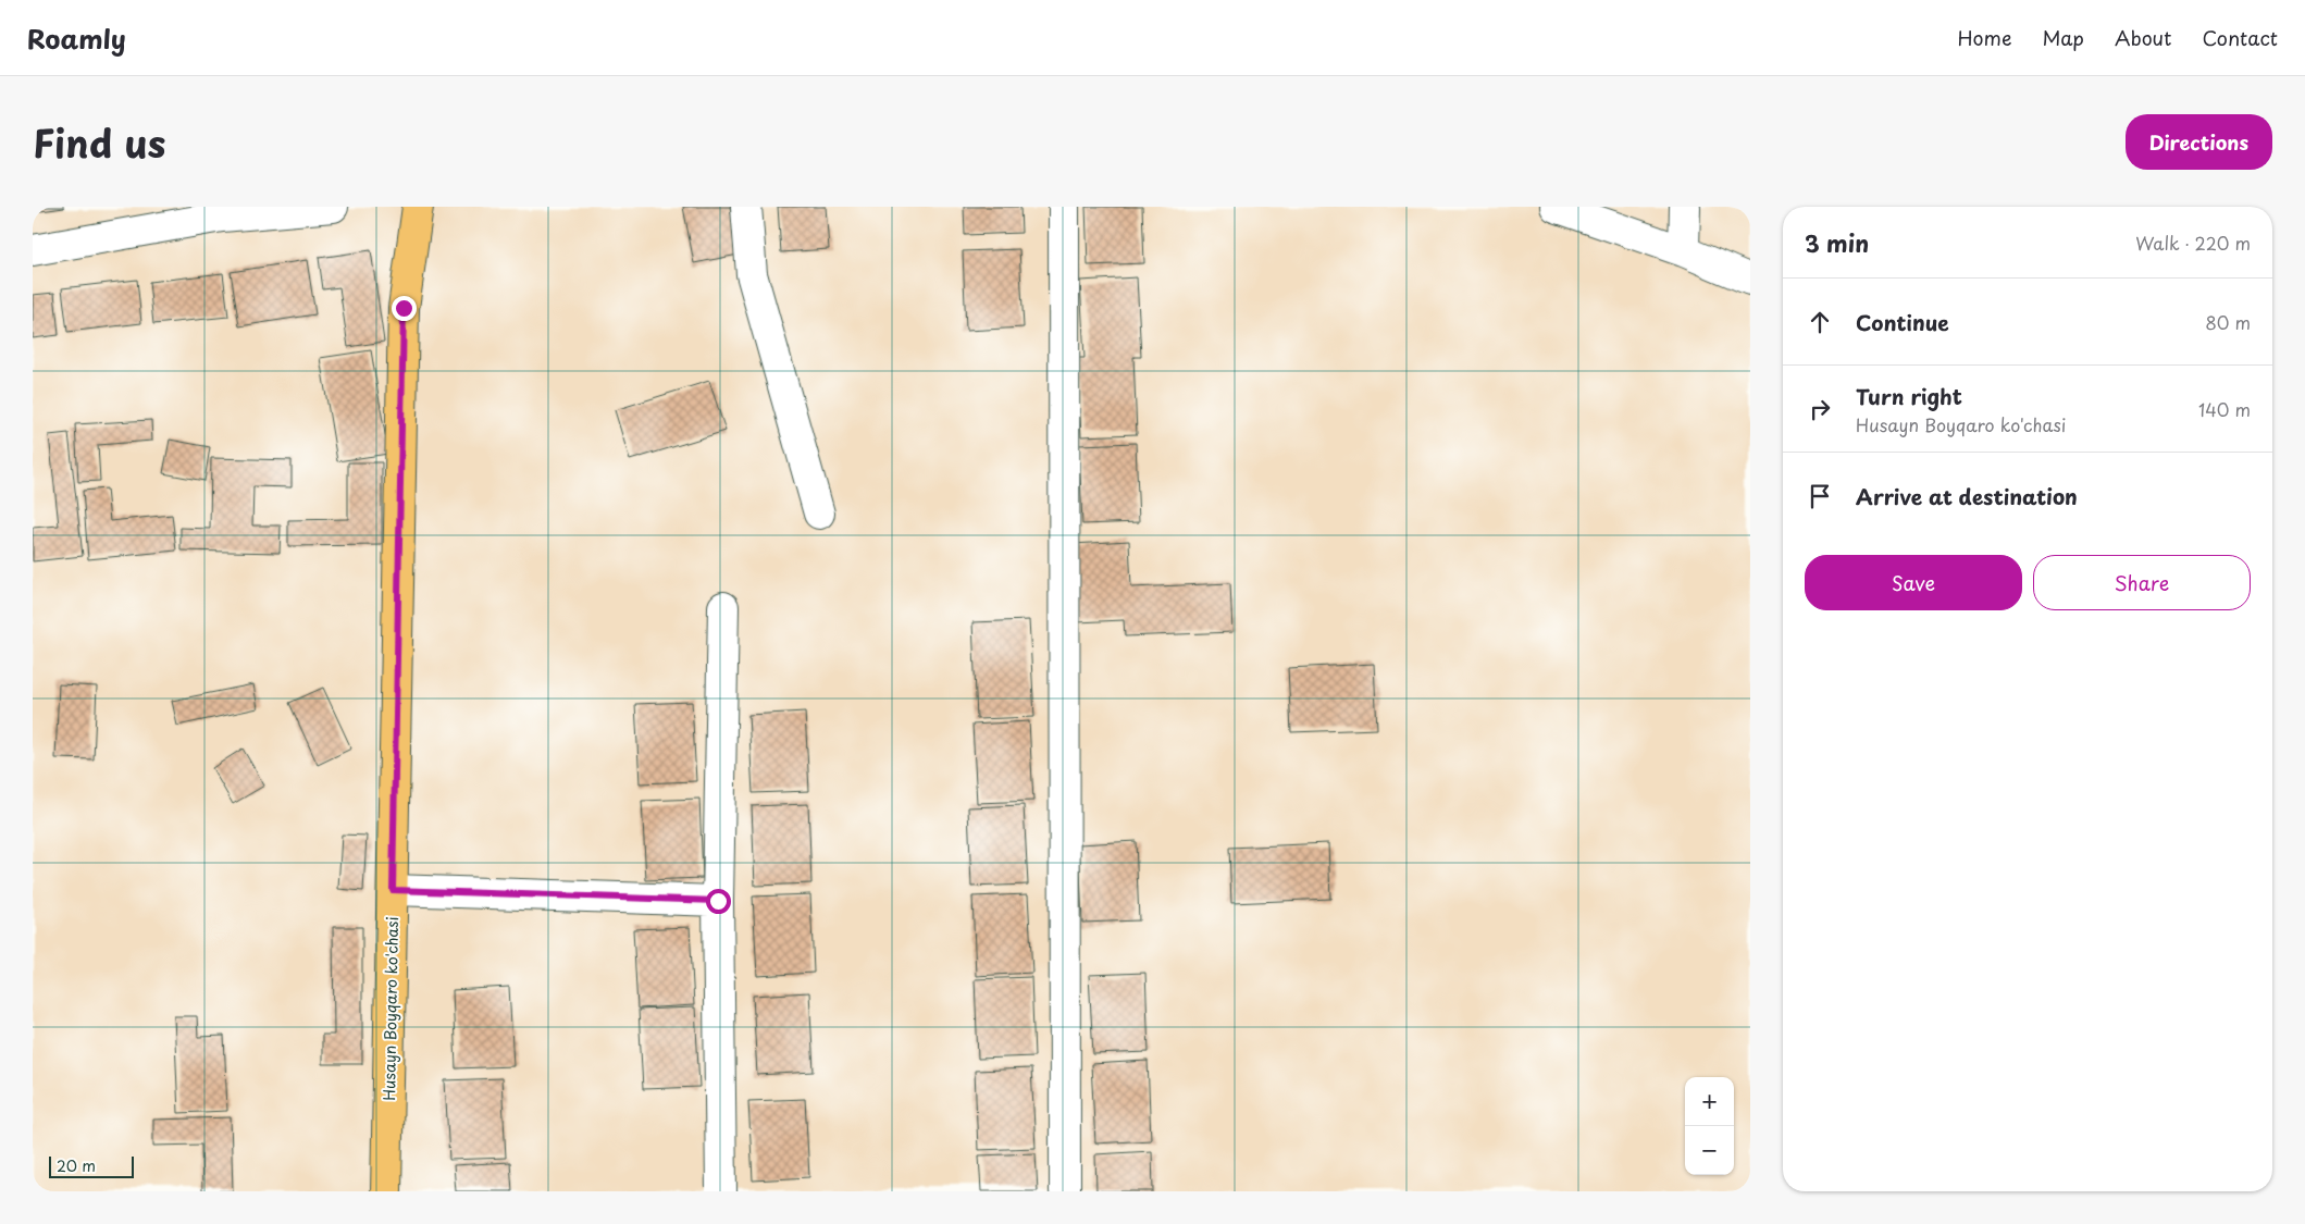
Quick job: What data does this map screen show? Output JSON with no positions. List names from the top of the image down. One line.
{"streets":{"main road":["Husayn Boyqaro ko'chasi"]},"scale_bar":"20 m","page":{"header":"Roamly","nav":["Home","Map","About","Contact"],"title":"Find us","buttons":["Directions",["Save","Share"]],"heading":["3 min","Walk · 220 m"],"list":[["Continue","80 m"],["Turn right","Husayn Boyqaro ko'chasi","140 m"],"Arrive at destination"],"map_buttons":["+","−"],"scale":"20 m"}}
